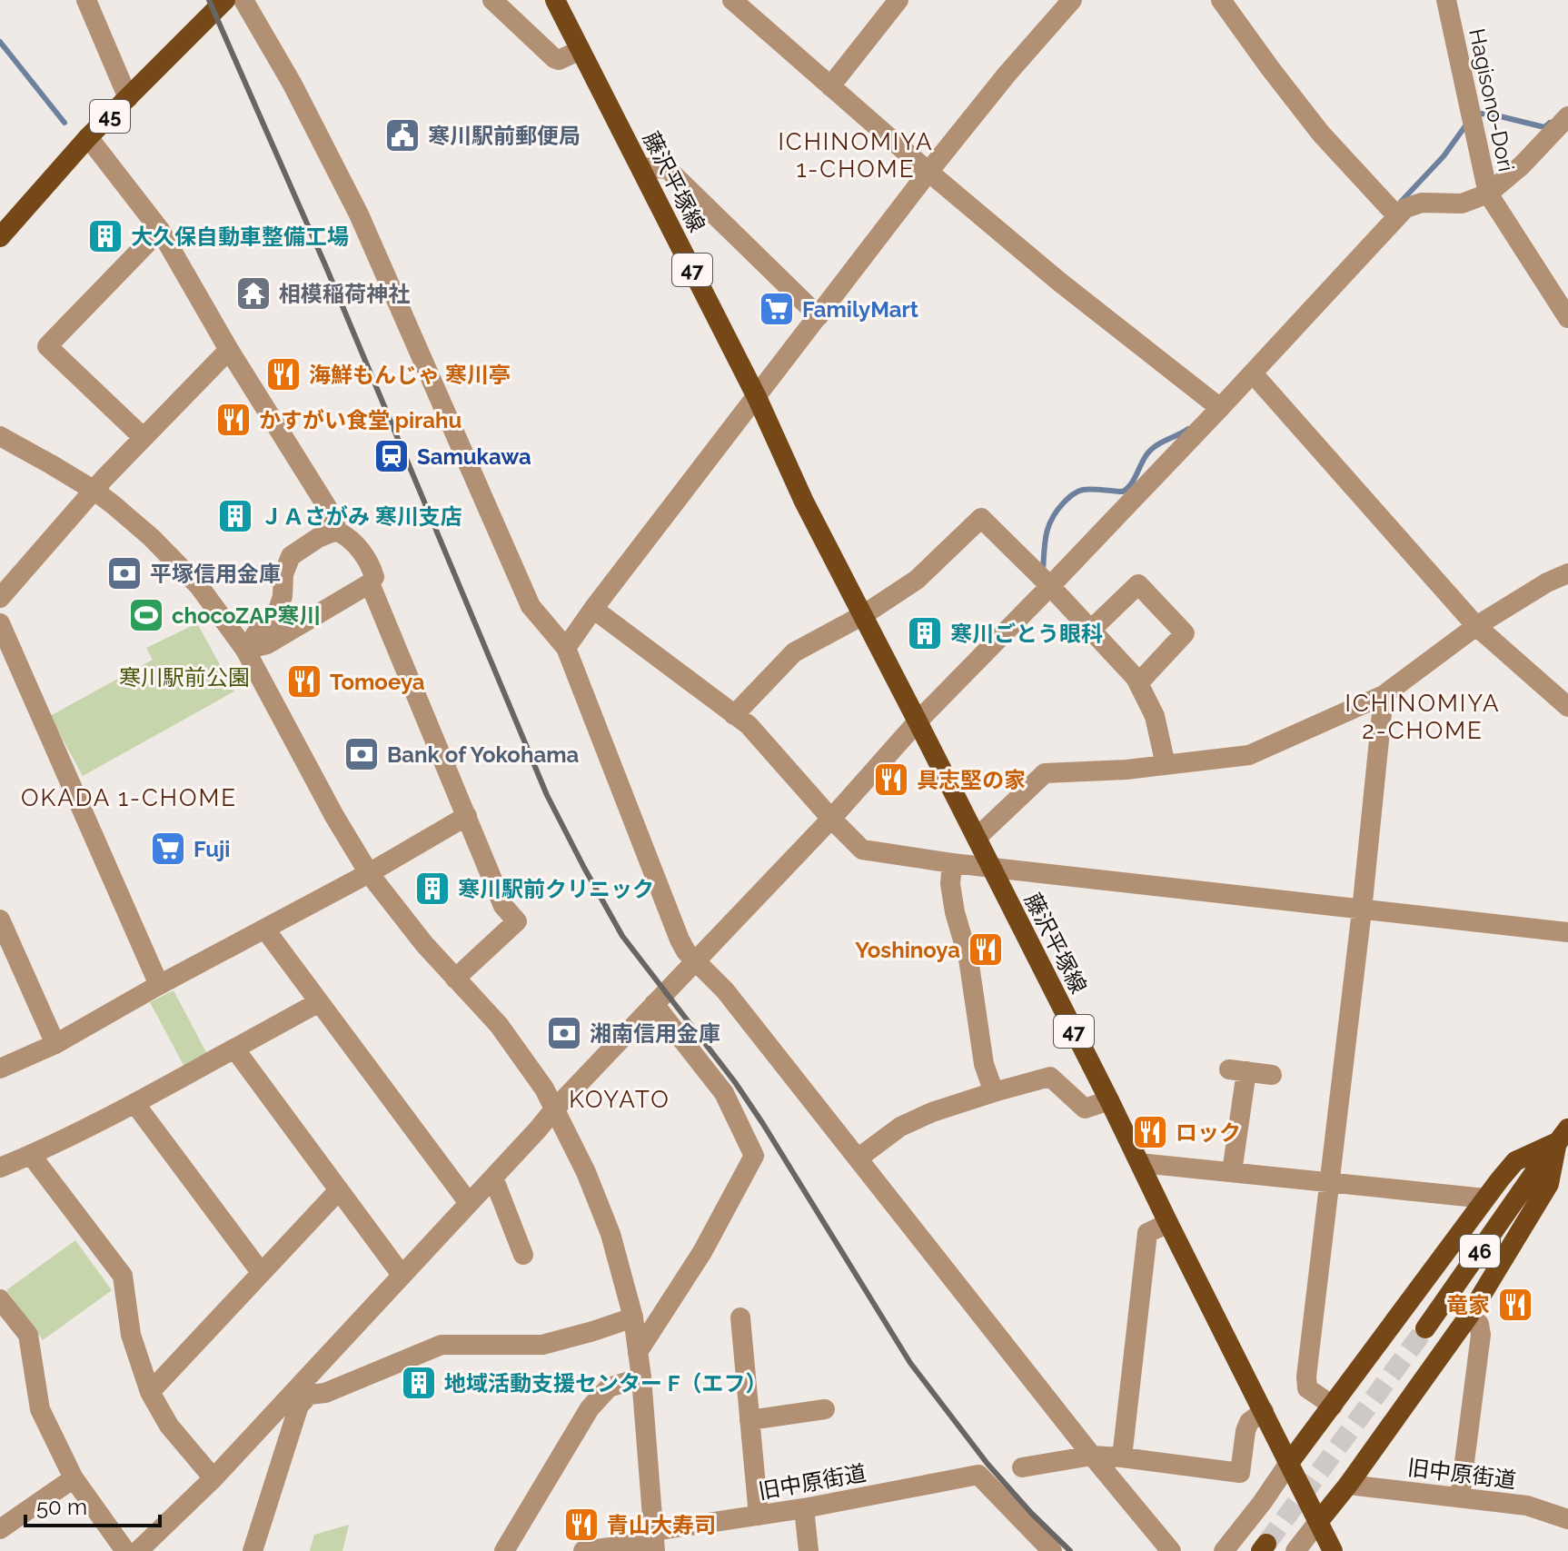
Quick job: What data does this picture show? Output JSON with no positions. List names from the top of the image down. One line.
{"streets":{"main road":["45","藤沢平塚線","47","46"],"street":["Hagisono-Dori","旧中原街道"]},"crossings":[["藤沢平塚線","47"]],"districts":["ICHINOMIYA 1-CHOME","ICHINOMIYA 2-CHOME","OKADA 1-CHOME","KOYATO"],"parks":["寒川駅前公園"],"places":{"public building":["寒川駅前郵便局"],"building":["大久保自動車整備工場","ＪＡさがみ 寒川支店","寒川ごとう眼科","寒川駅前クリニック","地域活動支援センター F（エフ）"],"temple":["相模稲荷神社"],"supermarket":["FamilyMart","Fuji"],"restaurant":["海鮮もんじゃ 寒川亭","かすがい食堂 pirahu","Tomoeya","具志堅の家","Yoshinoya","ロック","竜家","青山大寿司"],"station":["Samukawa"],"bank":["平塚信用金庫","Bank of Yokohama","湘南信用金庫"],"sports":["chocoZAP寒川"]},"scale_bar":"50 m"}
